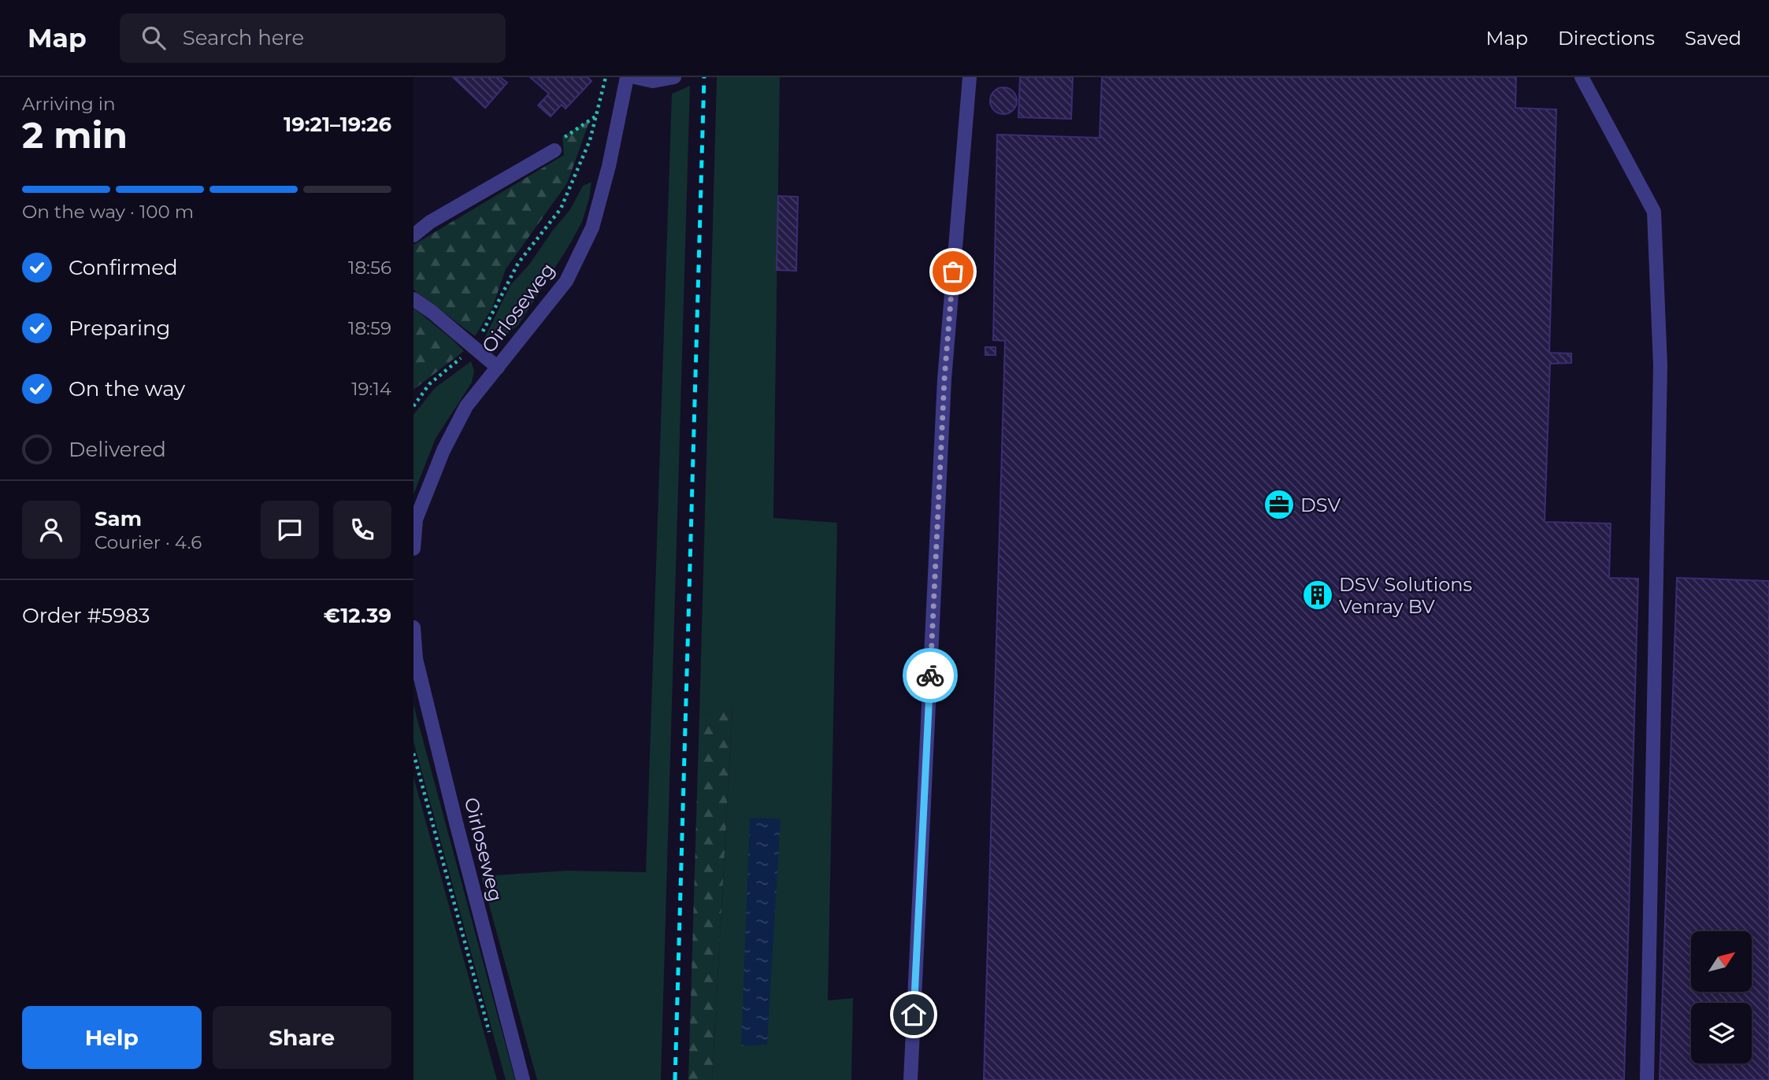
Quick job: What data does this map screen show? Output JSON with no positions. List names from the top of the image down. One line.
{"streets":{"street":["Oirloseweg"]},"places":{"office":["DSV"],"building":["DSV Solutions Venray BV"]},"north":"top right","page":{"header":"Map","search":"Search here","nav":["Map","Directions","Saved"],"heading":["2 min","Arriving in","19:21–19:26"],"panel":["Sam","Courier · 4.6","Order #5983","€12.39"],"bar":"On the way · 100 m","list":[["Confirmed","18:56"],["Preparing","18:59"],["On the way","19:14"],"Delivered"],"buttons":["Help","Share"]}}
